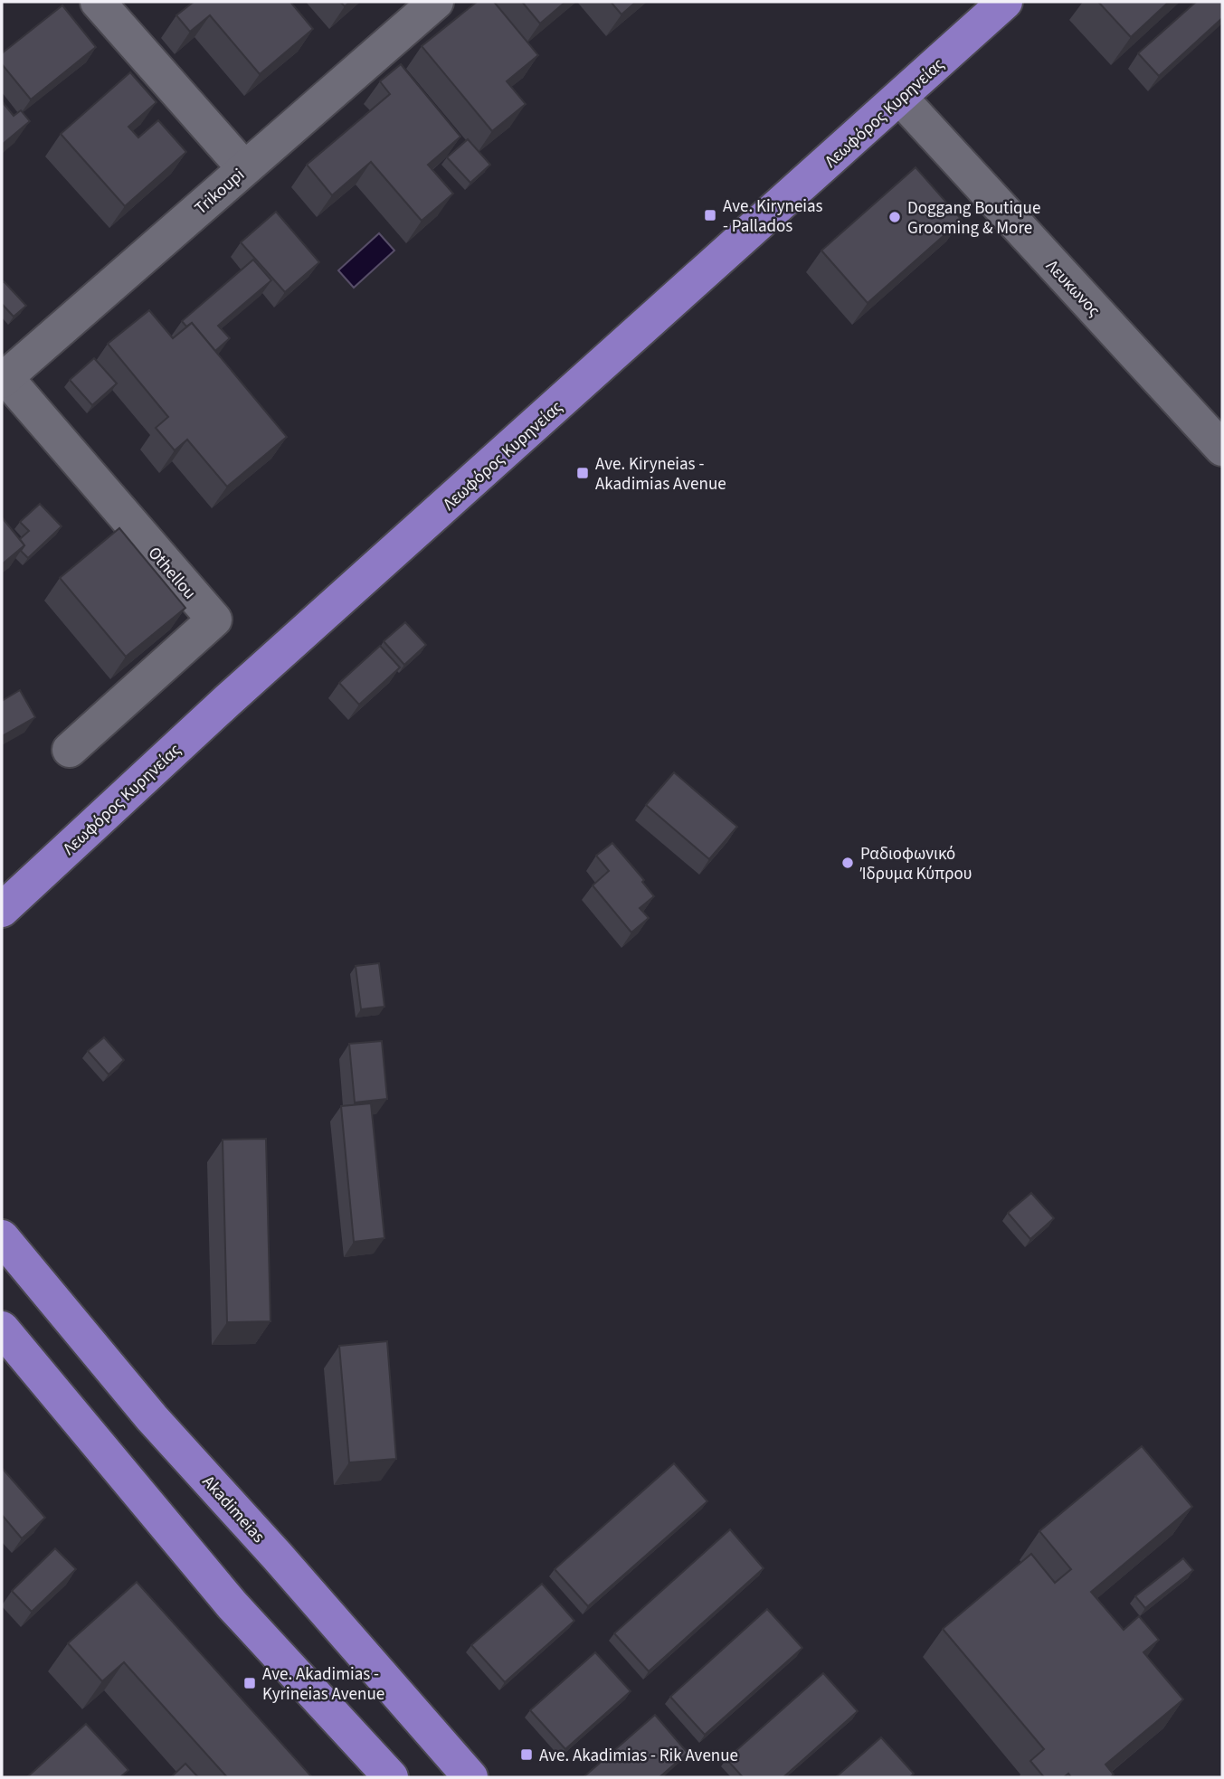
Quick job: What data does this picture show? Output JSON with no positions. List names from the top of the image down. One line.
{"streets":{"main road":["Λεωφόρος Κυρηνείας","Akadimeias"],"street":["Trikoupi","Λευκωνος","Othellou"]},"crossings":[["Λεωφόρος Κυρηνείας","Λευκωνος"],["Trikoupi","Othellou"]],"places":{"transit":["Ave. Kiryneias - Pallados","Ave. Kiryneias - Akadimias Avenue","Ave. Akadimias - Kyrineias Avenue","Ave. Akadimias - Rik Avenue"],"other":["Doggang Boutique Grooming & More","Ραδιοφωνικό Ίδρυμα Κύπρου"]}}
